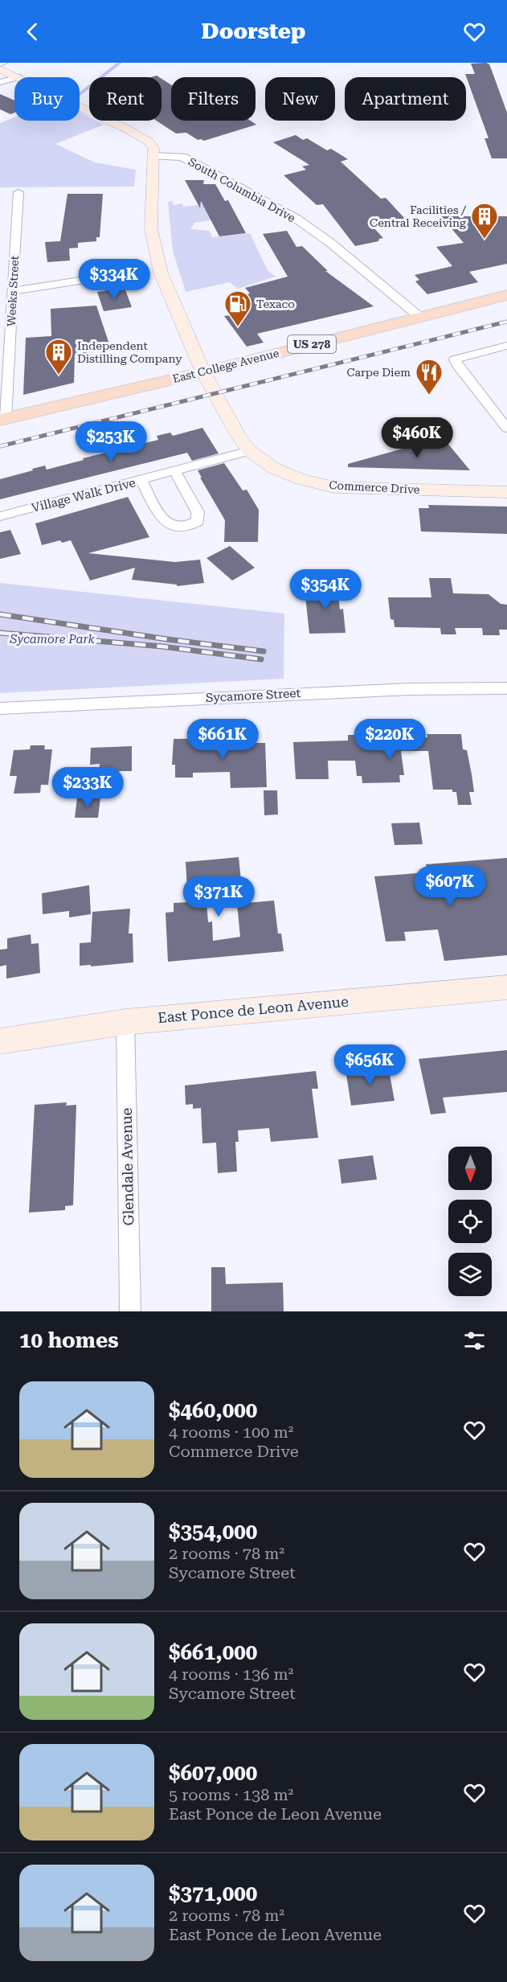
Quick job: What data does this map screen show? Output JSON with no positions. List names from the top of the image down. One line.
{"streets":{"main road":["US 278","East College Avenue","Commerce Drive","East Ponce de Leon Avenue"],"street":["South Columbia Drive","Weeks Street","Village Walk Drive","Sycamore Street","Glendale Avenue"]},"crossings":[["South Columbia Drive","East College Avenue"],["South Columbia Drive","Commerce Drive"],["Weeks Street","East College Avenue"],["East College Avenue","Commerce Drive"],["Commerce Drive","Village Walk Drive"],["East Ponce de Leon Avenue","Glendale Avenue"]],"parks":["Sycamore Park"],"places":{"building":["Facilities / Central Receiving","Independent Distilling Company"],"fuel station":["Texaco"],"restaurant":["Carpe Diem"]},"north":"bottom","page":{"header":"Doorstep","chip":["Buy","Rent","Filters","New","Apartment"],"price":["$334K","$460K","$253K","$354K","$661K","$220K","$233K","$607K","$371K","$656K"],"heading":"10 homes","list":[{"name":"$460,000","note":"4 rooms · 100 m² · Commerce Drive"},{"name":"$354,000","note":"2 rooms · 78 m² · Sycamore Street"},{"name":"$661,000","note":"4 rooms · 136 m² · Sycamore Street"},{"name":"$607,000","note":"5 rooms · 138 m² · East Ponce de Leon Avenue"},{"name":"$371,000","note":"2 rooms · 78 m² · East Ponce de Leon Avenue"}]}}
